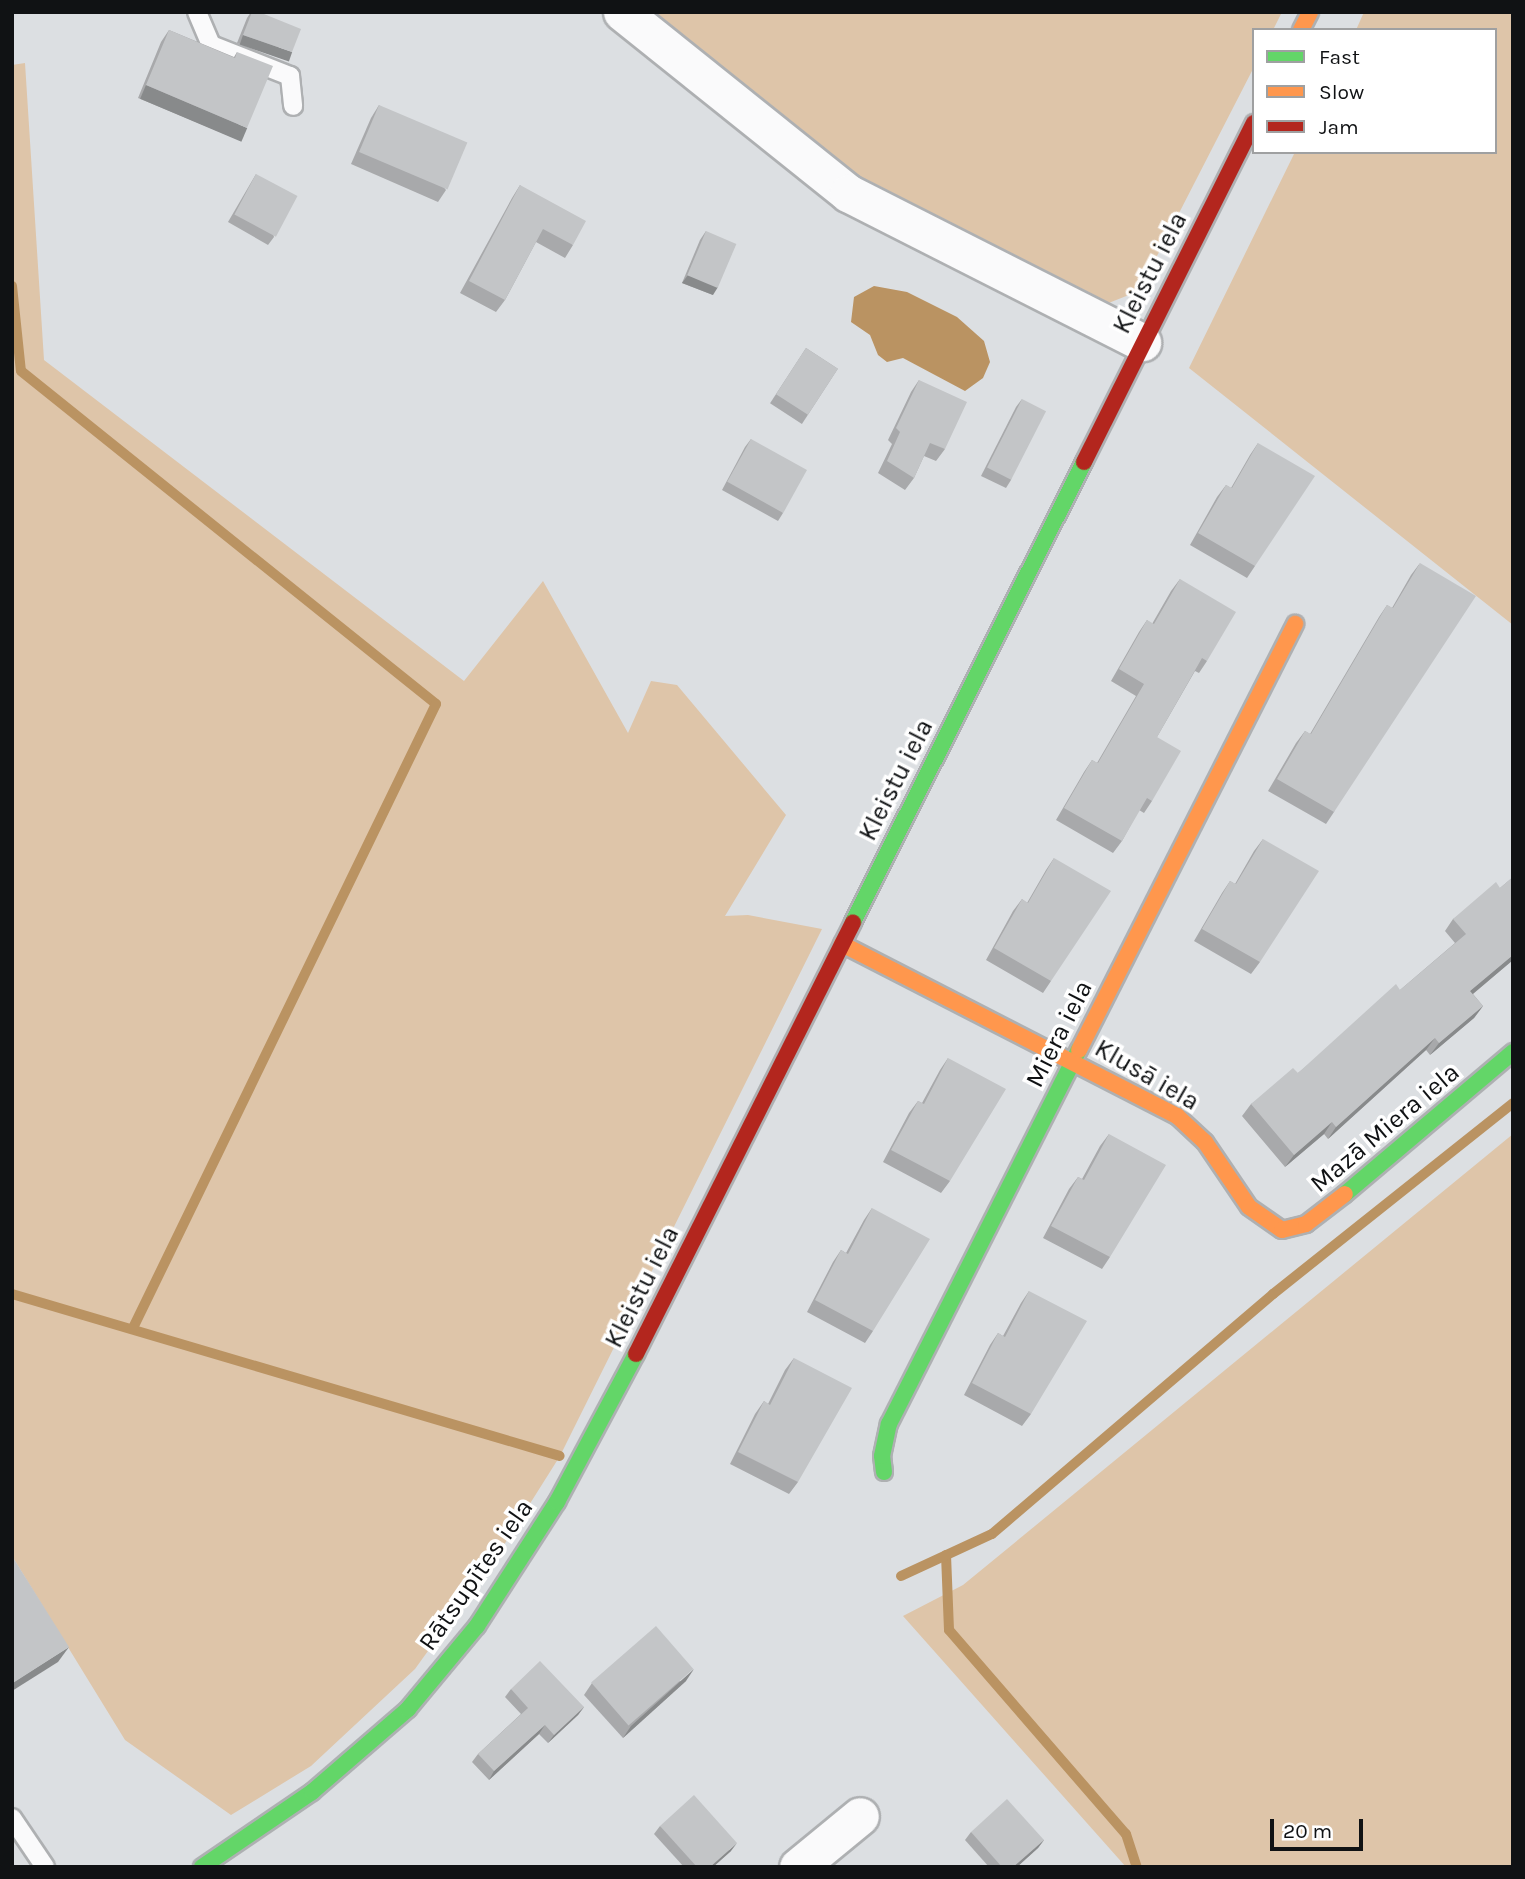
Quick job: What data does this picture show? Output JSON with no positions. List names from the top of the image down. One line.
{"streets":{"street":["Kleistu iela","Miera iela","Klusā iela","Mazā Miera iela","Rātsupītes iela"]},"crossings":[["Kleistu iela","Klusā iela"],["Kleistu iela","Rātsupītes iela"],["Miera iela","Klusā iela"],["Klusā iela","Mazā Miera iela"]],"legend":["Fast","Slow","Jam"],"scale_bar":"20 m"}
